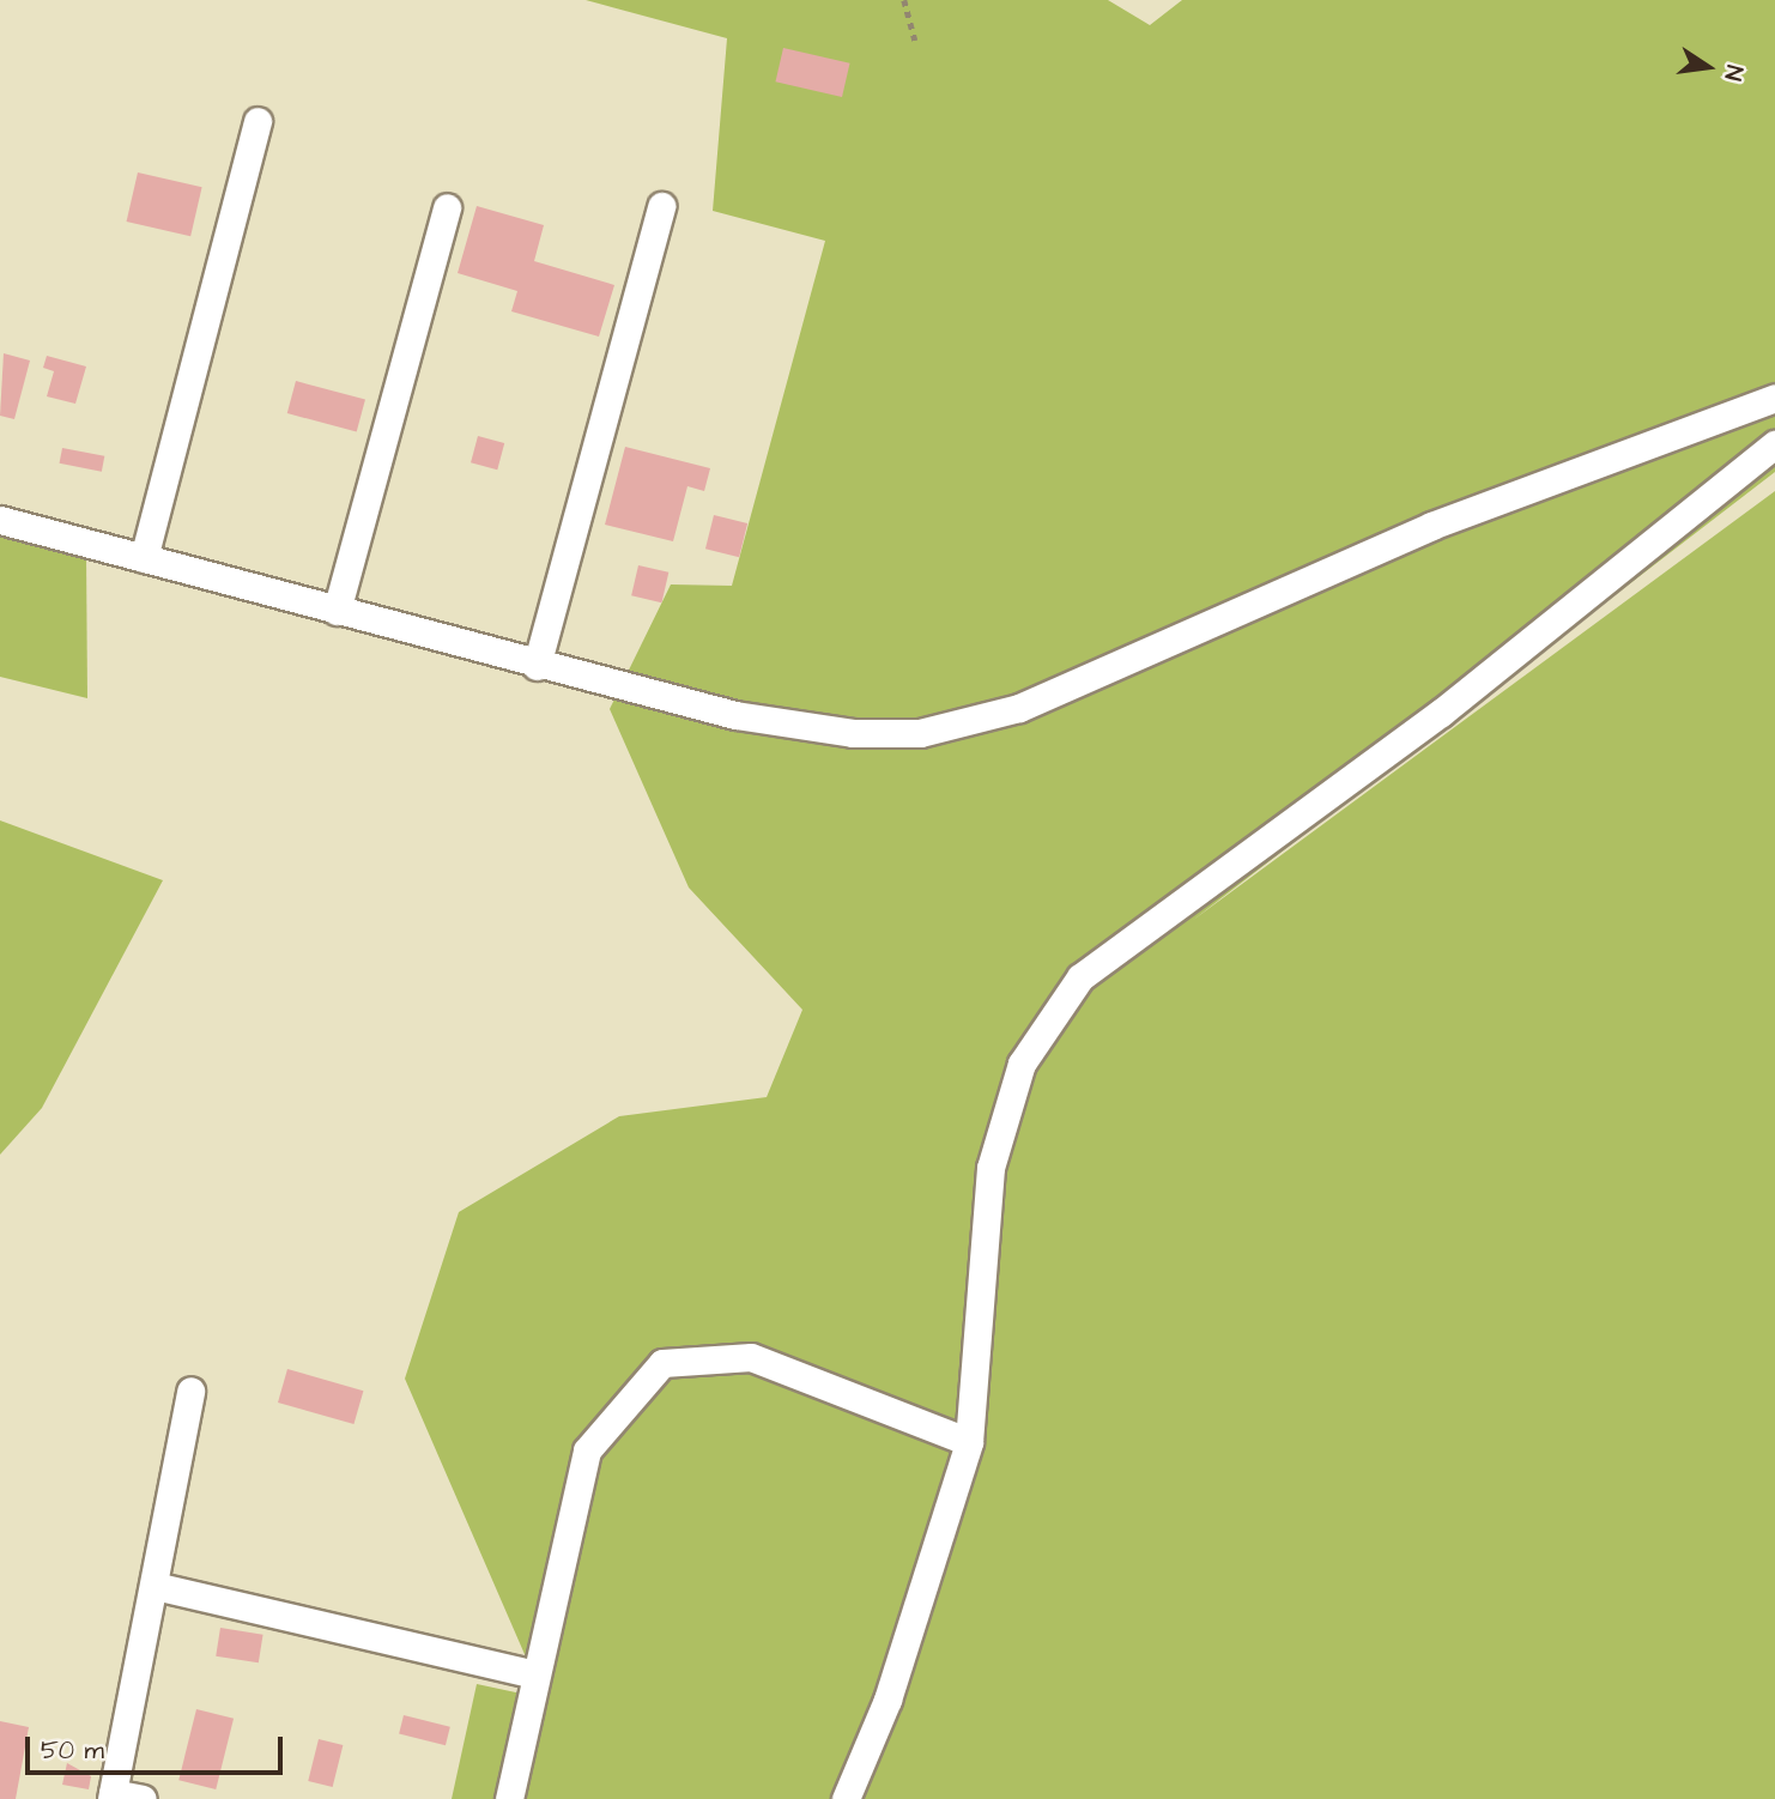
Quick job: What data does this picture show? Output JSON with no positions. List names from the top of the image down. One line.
{"scale_bar":"50 m","north":"right"}
